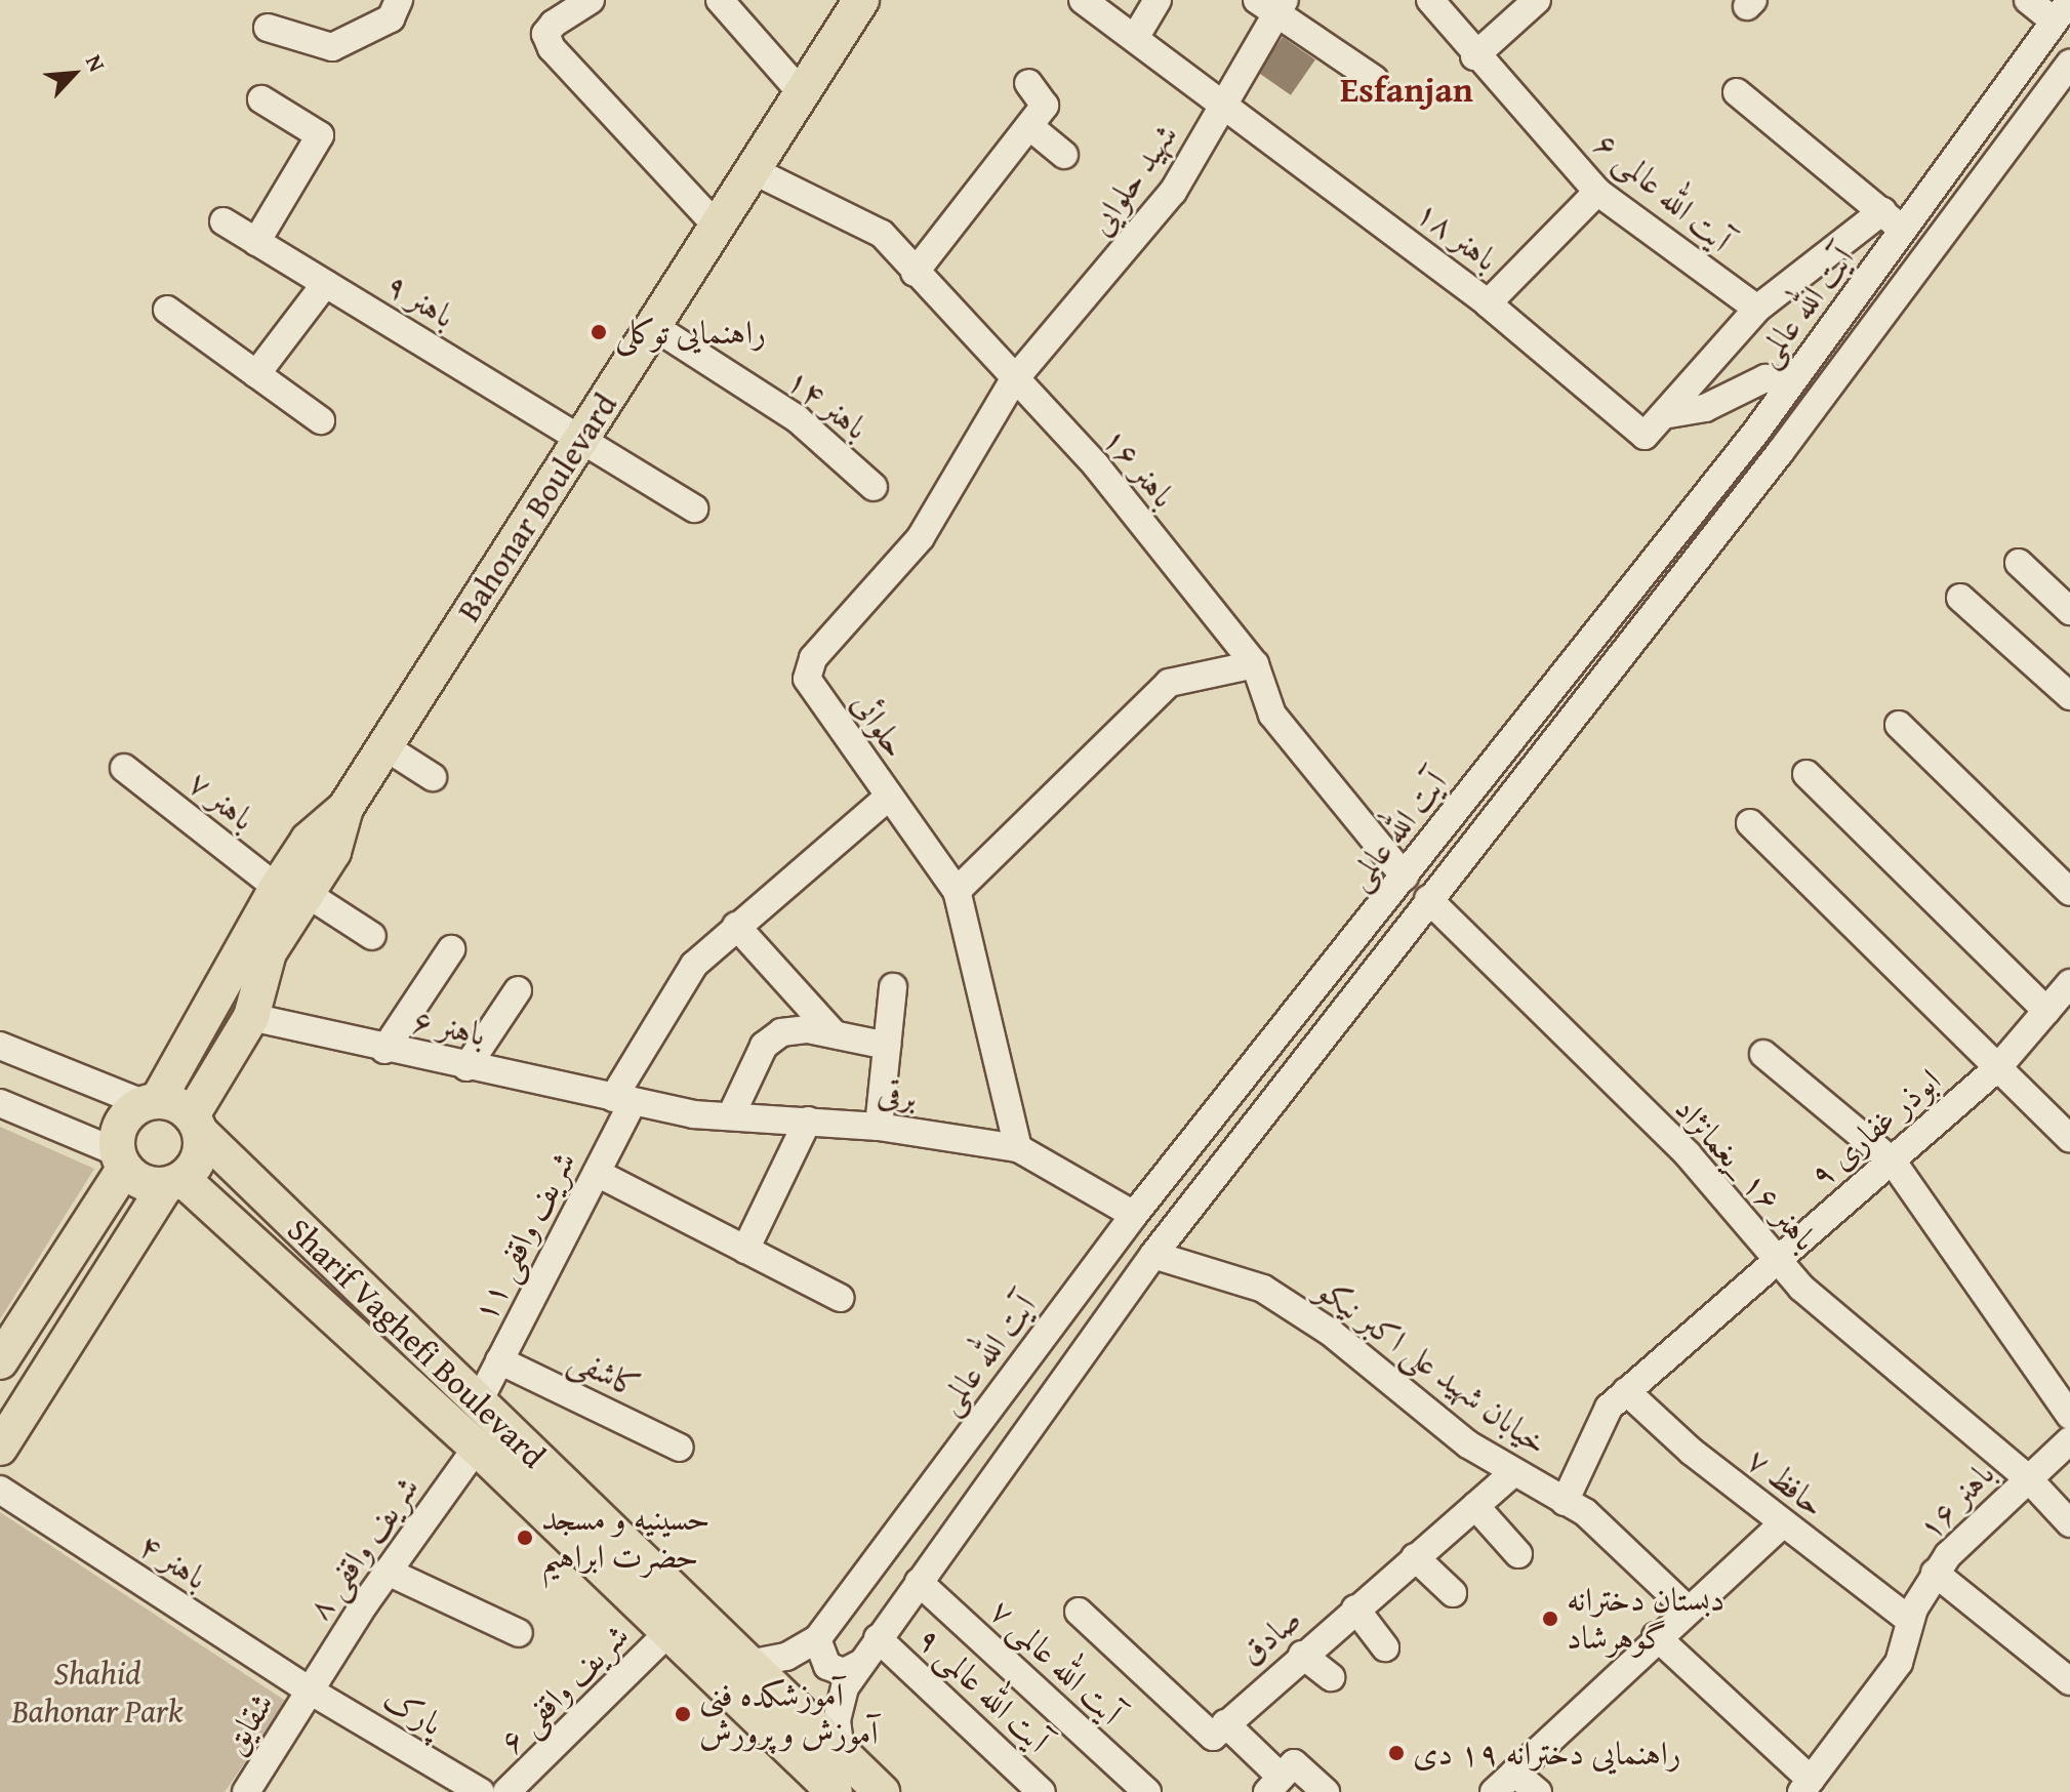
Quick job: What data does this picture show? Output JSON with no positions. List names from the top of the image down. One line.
{"streets":{"main road":["Bahonar Boulevard","Sharif Vaghefi Boulevard"],"street":["شهید حلوایی","آیت الله عالمی ۶","باهنر ۱۸","باهنر ۹","آیت الله عالمی","باهنر ۱۴","باهنر ۱۶","حلوائی","باهنر ۷","باهنر ۶","برقی","ابوذر غفاری ۹","باهنر ۱۶ _یغمانژاد","شریف واقفی ۱۱","خیابان شهید علی اکبر نیکو","کاشفی","حافظ ۷","شریف واقفی ۸","باهنر ۴","صادق","آیت الله عالمی ۷","شریف واقفی ۶","آیت الله عالمی ۹","پارک","شقایق"]},"crossings":[["شهید حلوایی","باهنر ۱۸"],["شهید حلوایی","باهنر ۱۶"],["شهید حلوایی","حلوائی"],["آیت الله عالمی ۶","باهنر ۱۸"],["باهنر ۹","Bahonar Boulevard"],["آیت الله عالمی","باهنر ۱۶"],["آیت الله عالمی","برقی"],["آیت الله عالمی","باهنر ۱۶ _یغمانژاد"],["آیت الله عالمی","Sharif Vaghefi Boulevard"],["آیت الله عالمی","خیابان شهید علی اکبر نیکو"],["آیت الله عالمی","آیت الله عالمی ۷"],["آیت الله عالمی","آیت الله عالمی ۹"],["باهنر ۱۴","Bahonar Boulevard"],["باهنر ۱۶","Bahonar Boulevard"],["باهنر ۱۶","حلوائی"],["باهنر ۱۶","باهنر ۱۶ _یغمانژاد"],["باهنر ۱۶","حافظ ۷"],["Bahonar Boulevard","باهنر ۷"],["Bahonar Boulevard","باهنر ۶"],["Bahonar Boulevard","Sharif Vaghefi Boulevard"],["حلوائی","برقی"],["حلوائی","شریف واقفی ۱۱"],["باهنر ۶","برقی"],["باهنر ۶","شریف واقفی ۱۱"],["برقی","شریف واقفی ۱۱"],["ابوذر غفاری ۹","باهنر ۱۶ _یغمانژاد"],["ابوذر غفاری ۹","خیابان شهید علی اکبر نیکو"],["ابوذر غفاری ۹","حافظ ۷"],["شریف واقفی ۱۱","Sharif Vaghefi Boulevard"],["شریف واقفی ۱۱","کاشفی"],["Sharif Vaghefi Boulevard","شریف واقفی ۸"],["Sharif Vaghefi Boulevard","شریف واقفی ۶"],["خیابان شهید علی اکبر نیکو","صادق"],["شریف واقفی ۸","باهنر ۴"],["شریف واقفی ۸","پارک"],["شریف واقفی ۸","شقایق"],["باهنر ۴","پارک"],["باهنر ۴","شقایق"],["پارک","شقایق"]],"districts":["Esfanjan"],"parks":["Shahid Bahonar Park"],"places":["راهنمایی توکلی","حسینیه و مسجد حضرت ابراهیم","دبستان دخترانه گوهرشاد","آموزشکده فنی آموزش و پرورش","راهنمایی دخترانه ۱۹ دی"],"north":"top right"}
